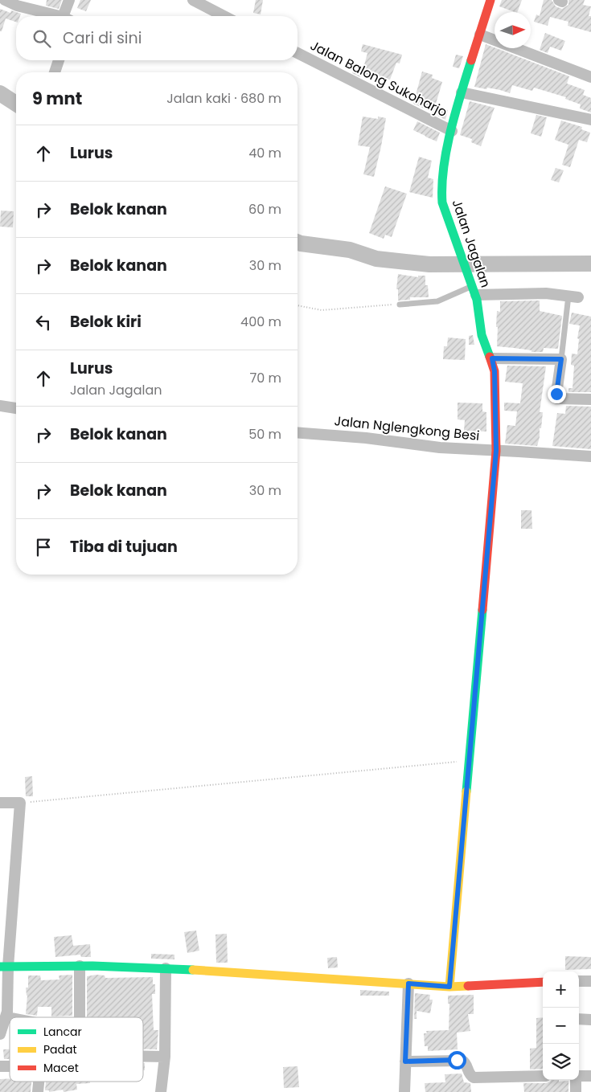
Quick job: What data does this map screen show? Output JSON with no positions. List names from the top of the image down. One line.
{"streets":{"street":["Jalan Balong Sukoharjo","Jalan Jagalan","Jalan Nglengkong Besi"]},"crossings":[["Jalan Balong Sukoharjo","Jalan Jagalan"],["Jalan Jagalan","Jalan Nglengkong Besi"]],"legend":["Lancar","Padat","Macet"],"north":"right","page":{"search":"Cari di sini","heading":["9 mnt","Jalan kaki · 680 m"],"list":[["Lurus","40 m"],["Belok kanan","60 m"],["Belok kanan","30 m"],["Belok kiri","400 m"],["Lurus","Jalan Jagalan","70 m"],["Belok kanan","50 m"],["Belok kanan","30 m"],"Tiba di tujuan"],"map_buttons":["+","−"]}}
